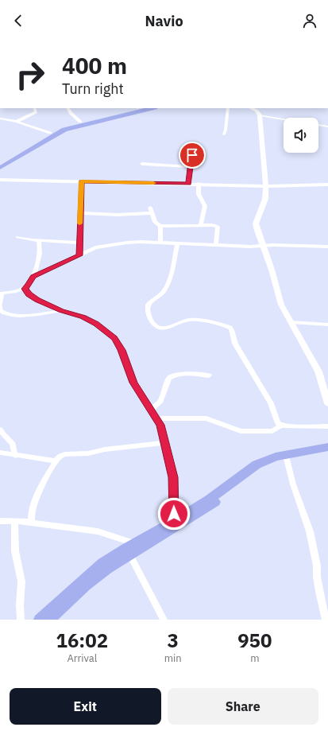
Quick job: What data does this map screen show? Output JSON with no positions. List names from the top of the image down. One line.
{"page":{"header":"Navio","turn":["400 m","Turn right"],"eta":["16:02","Arrival","3","min","950","m"],"buttons":["Exit","Share"]}}
